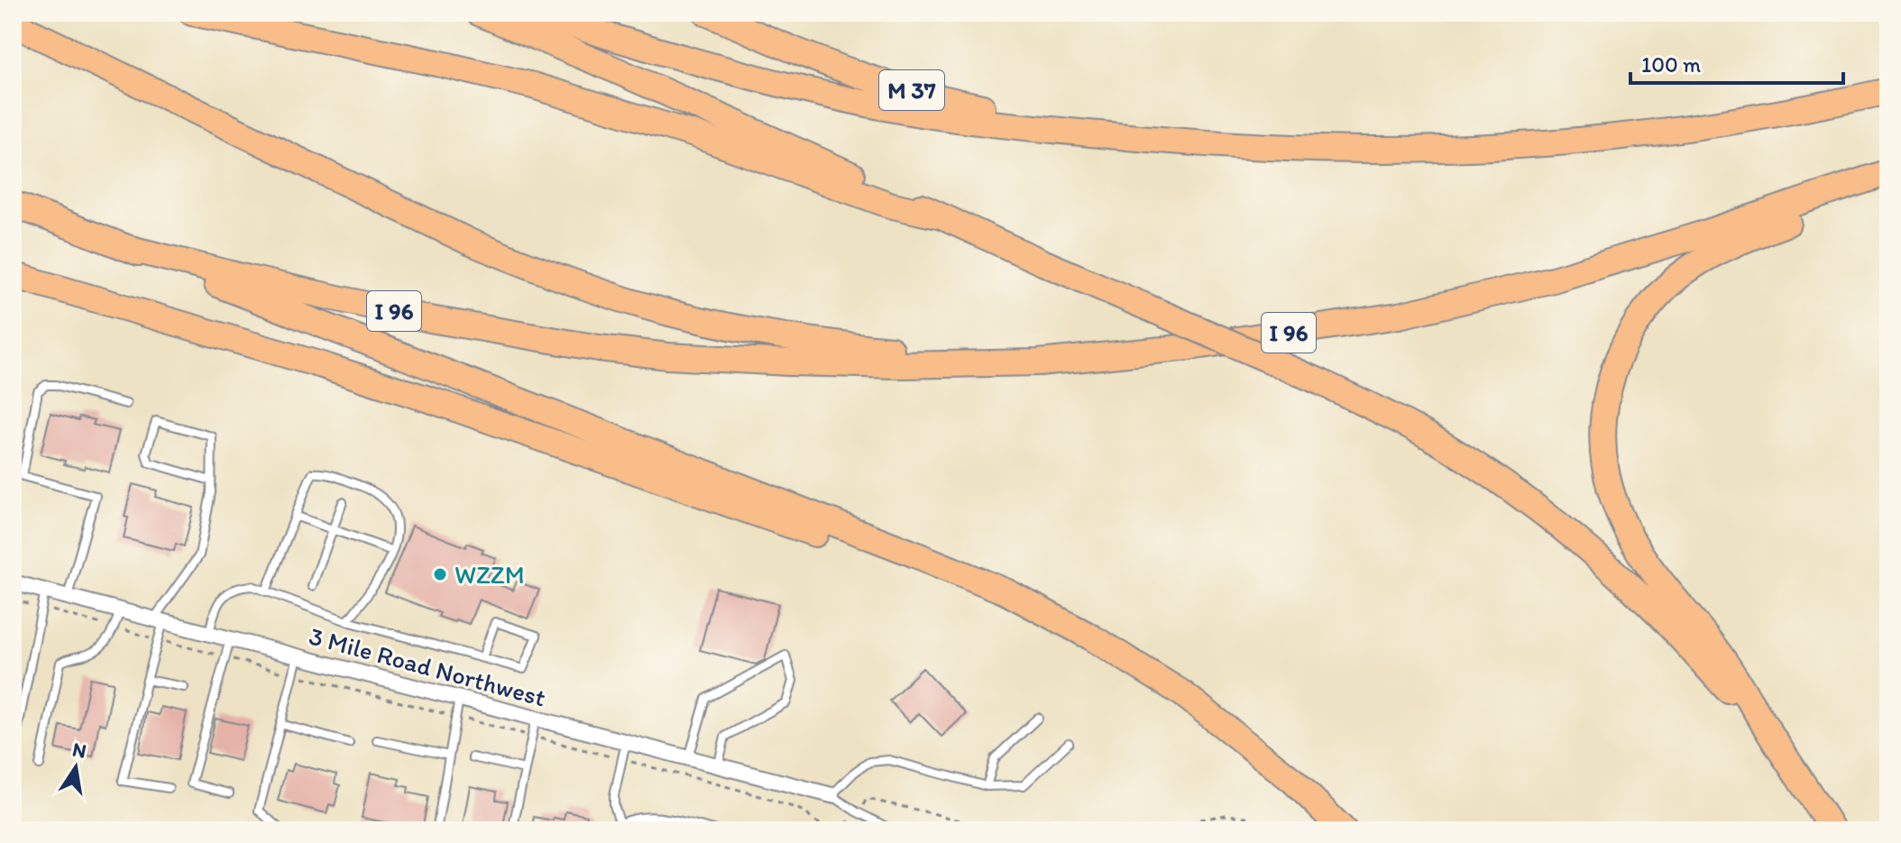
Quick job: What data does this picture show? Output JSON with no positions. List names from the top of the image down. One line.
{"streets":{"highway":["M 37","I 96"],"street":["3 Mile Road Northwest"]},"places":["WZZM"],"scale_bar":"100 m","north":"top"}
